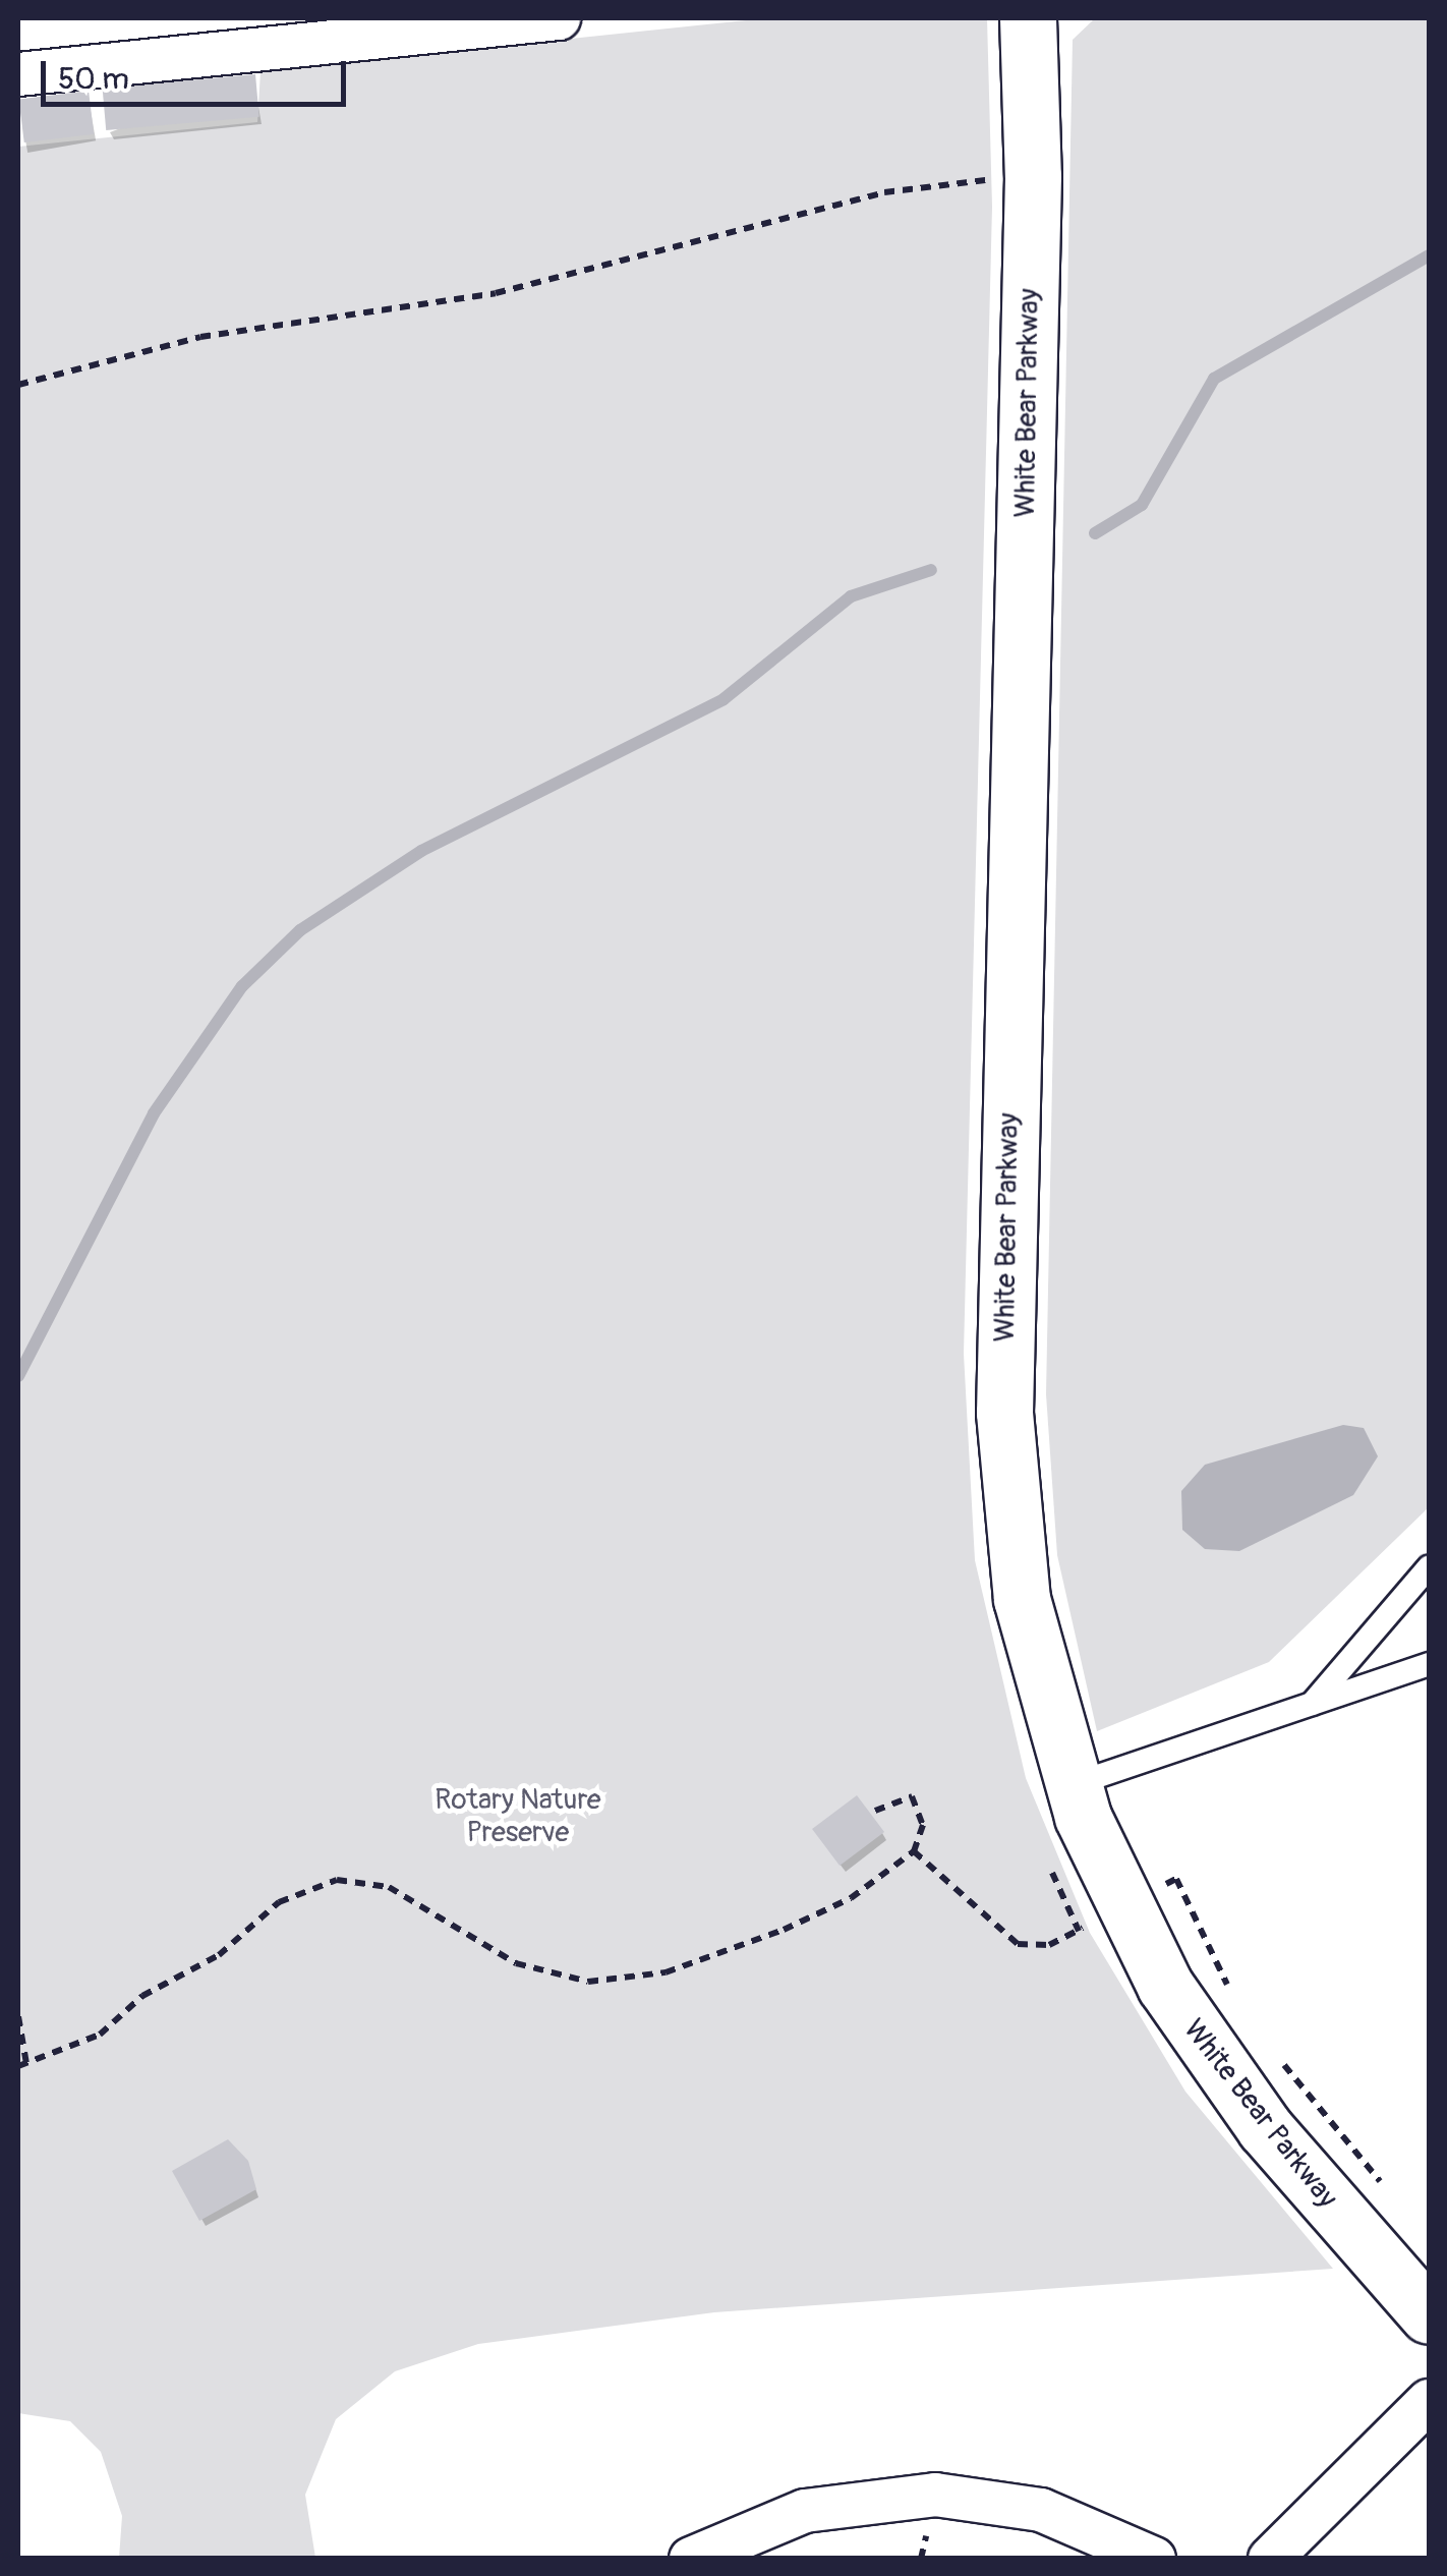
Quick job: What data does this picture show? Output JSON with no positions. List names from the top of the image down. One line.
{"streets":{"street":["White Bear Parkway"]},"parks":["Rotary Nature Preserve"],"scale_bar":"50 m"}
